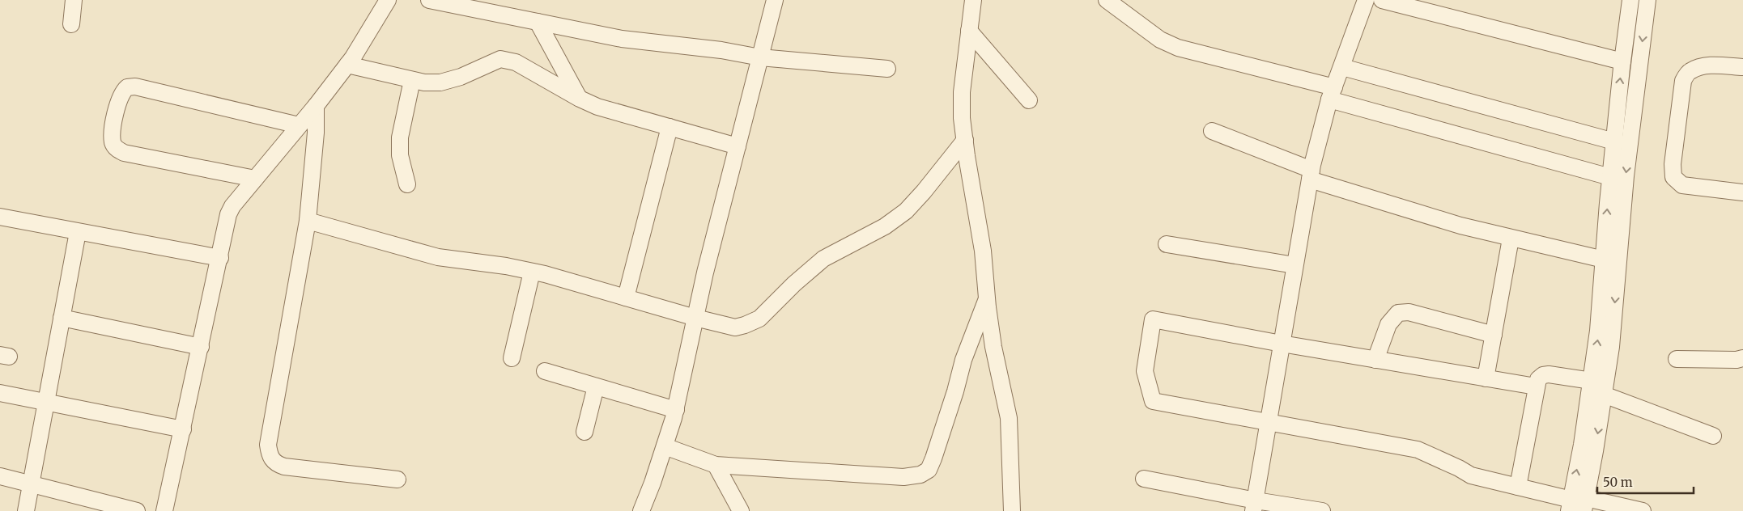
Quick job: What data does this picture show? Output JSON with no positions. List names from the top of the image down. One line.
{"scale_bar":"50 m"}
